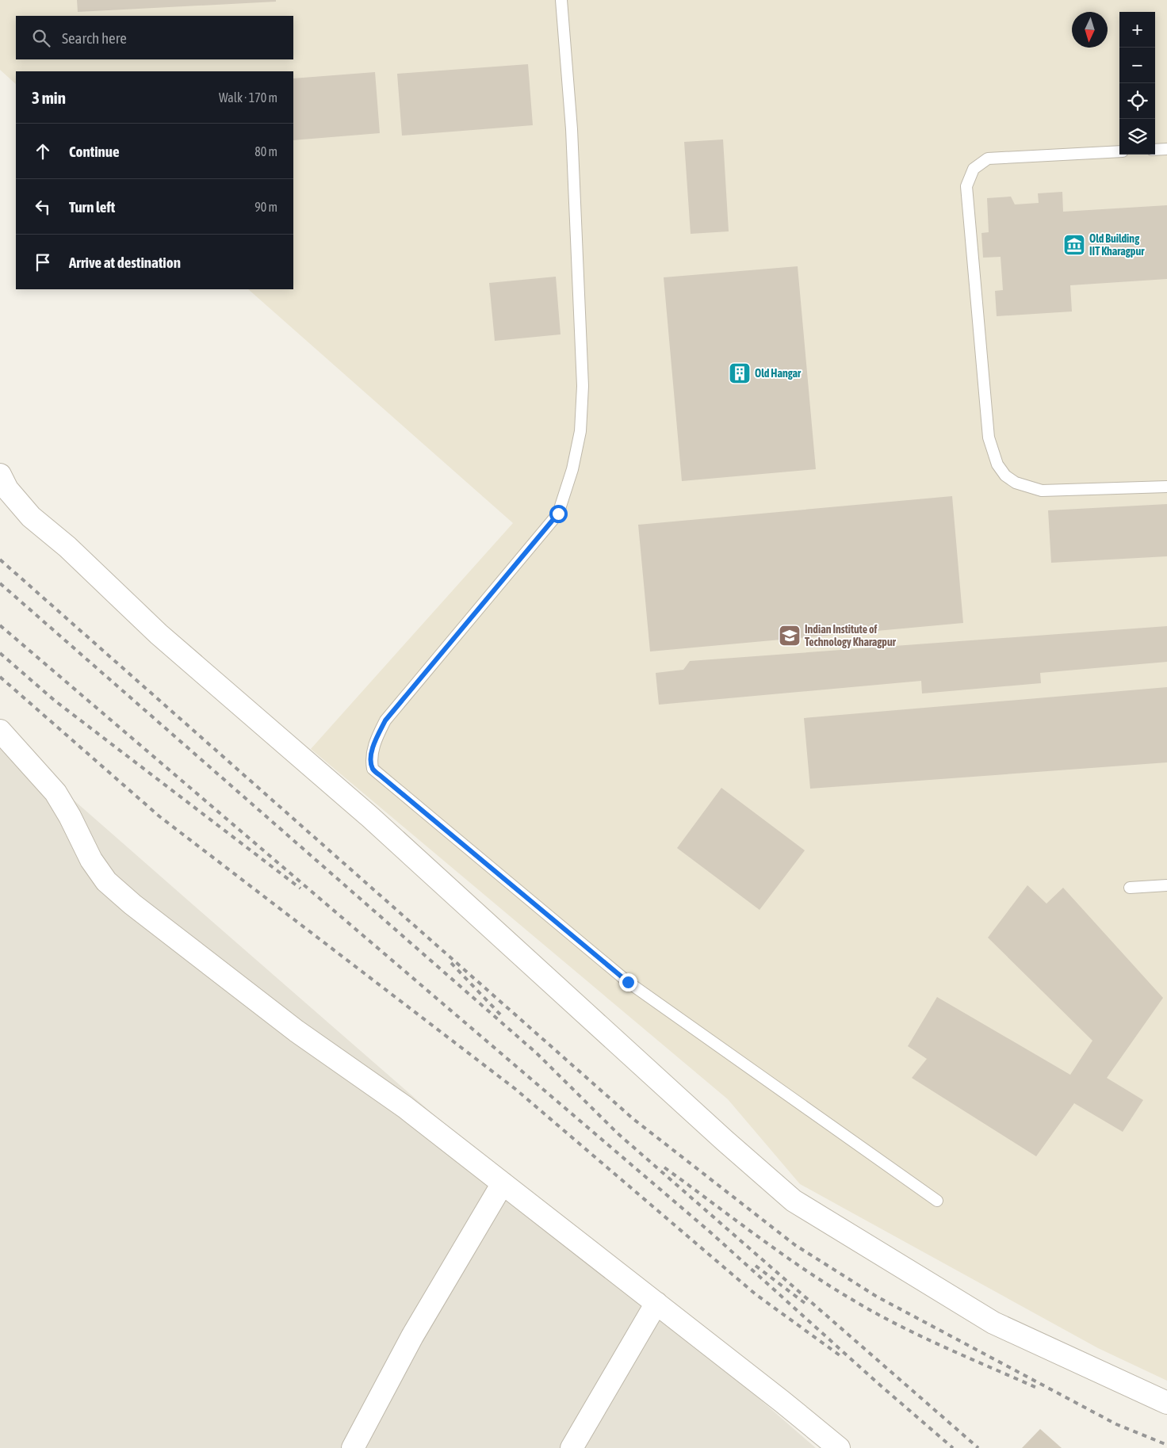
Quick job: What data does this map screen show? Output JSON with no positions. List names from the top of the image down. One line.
{"places":{"museum":["Old Building IIT Kharagpur"],"building":["Old Hangar"],"school or university":["Indian Institute of Technology Kharagpur"]},"north":"bottom","page":{"map_buttons":["+","−"],"search":"Search here","heading":["3 min","Walk · 170 m"],"list":[["Continue","80 m"],["Turn left","90 m"],"Arrive at destination"]}}
